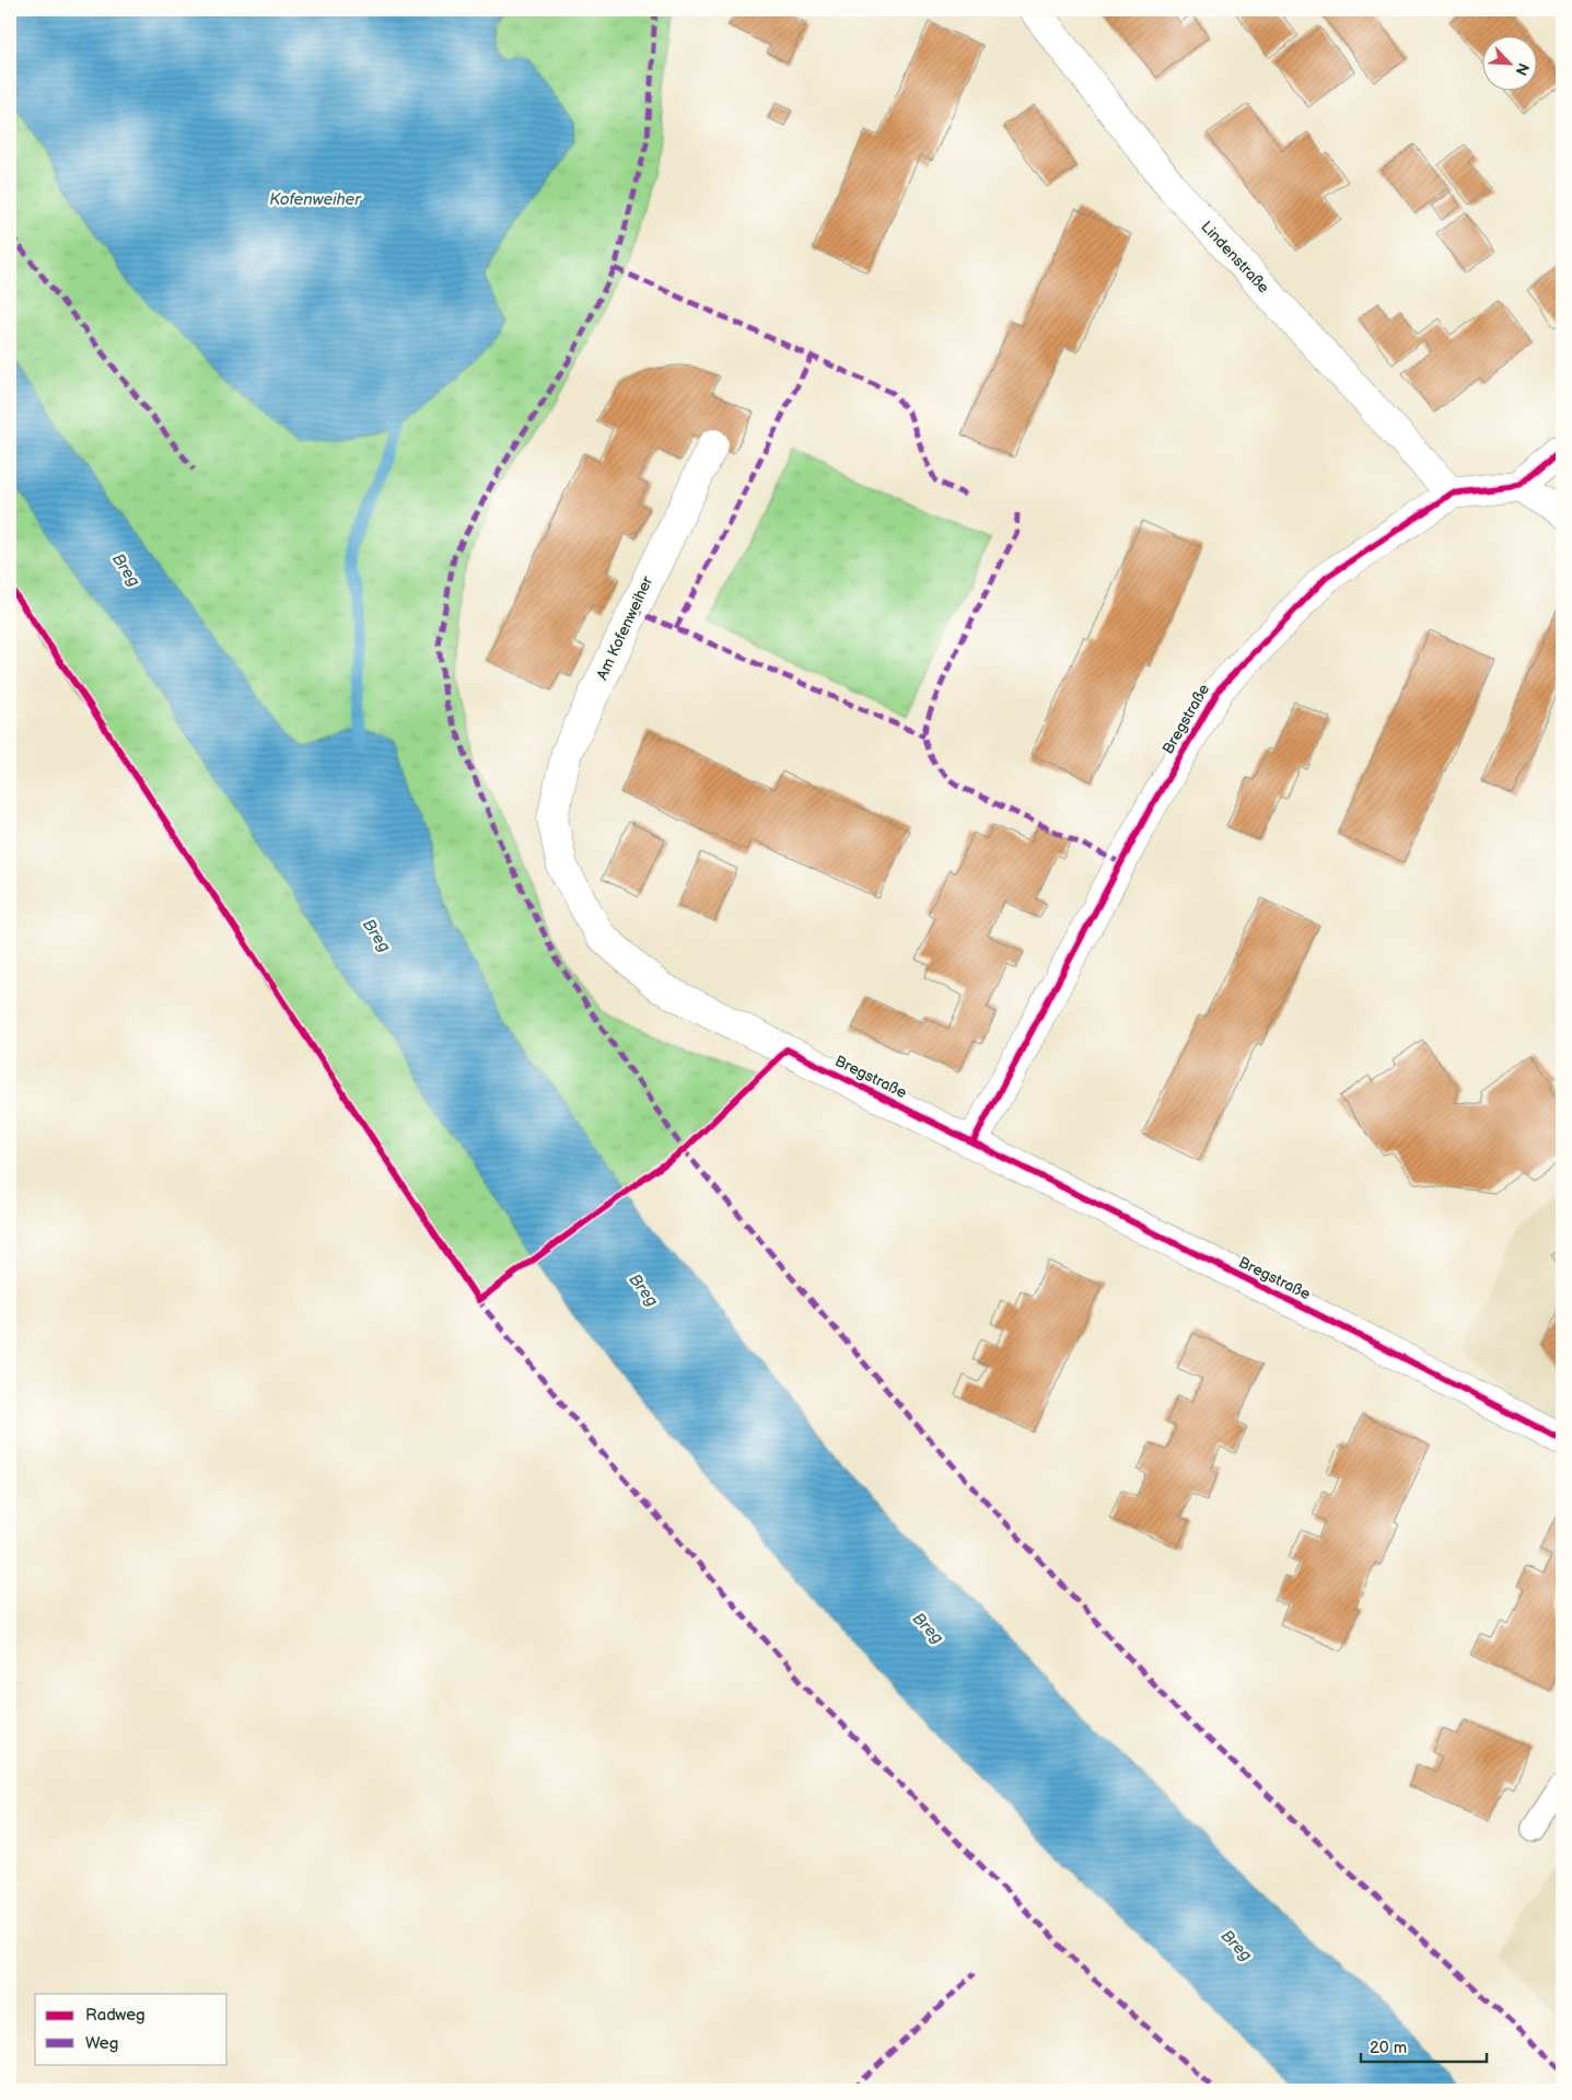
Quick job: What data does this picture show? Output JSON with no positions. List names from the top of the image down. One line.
{"streets":{"street":["Lindenstraße","Am Kofenweiher","Bregstraße"]},"crossings":[["Lindenstraße","Bregstraße"],["Am Kofenweiher","Bregstraße"]],"water":["Kofenweiher","Breg"],"legend":["Radweg","Weg"],"scale_bar":"20 m","north":"bottom right"}
